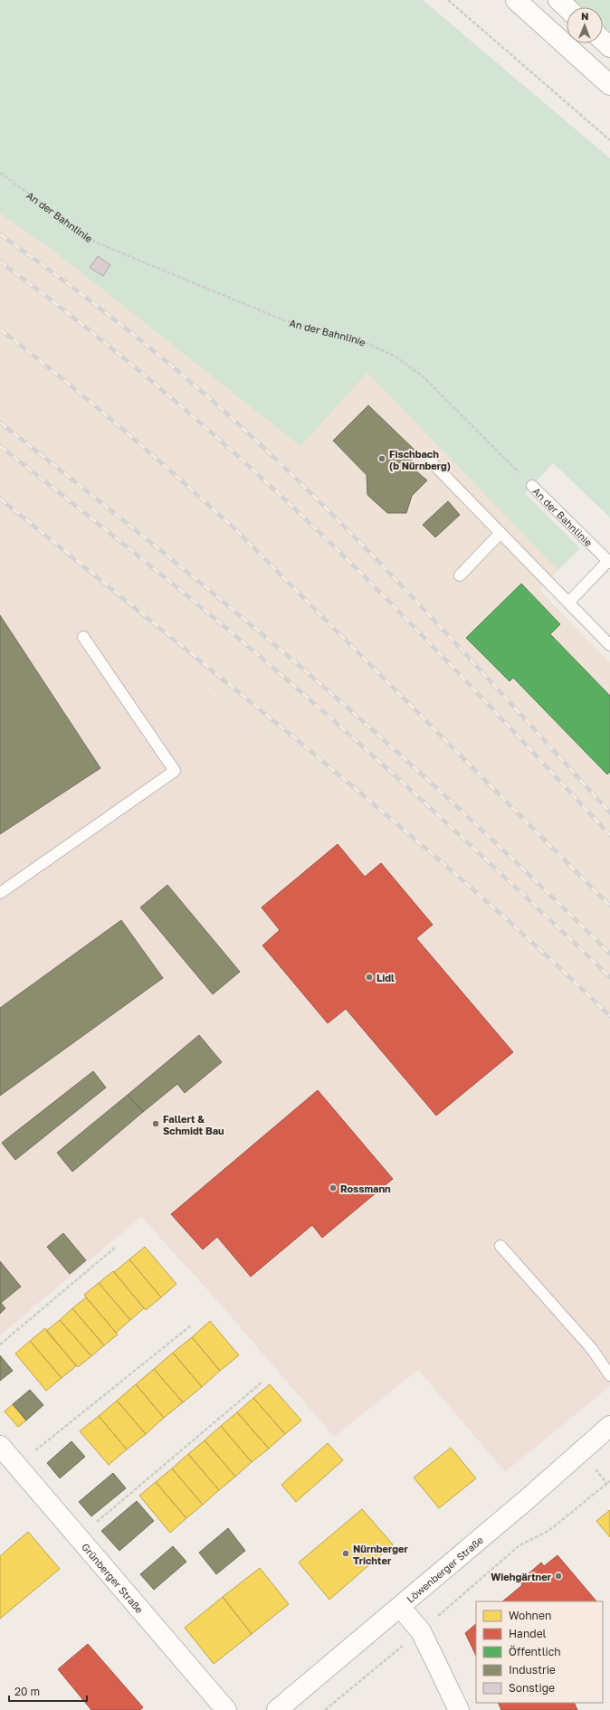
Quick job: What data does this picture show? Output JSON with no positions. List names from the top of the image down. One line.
{"streets":{"street":["Löwenberger Straße","Grünberger Straße"],"lane":["An der Bahnlinie"]},"places":["Fischbach (b Nürnberg)","Lidl","Fallert & Schmidt Bau","Rossmann","Nürnberger Trichter","Wiehgärtner"],"legend":["Wohnen","Handel","Öffentlich","Industrie","Sonstige"],"scale_bar":"20 m","north":"top"}
